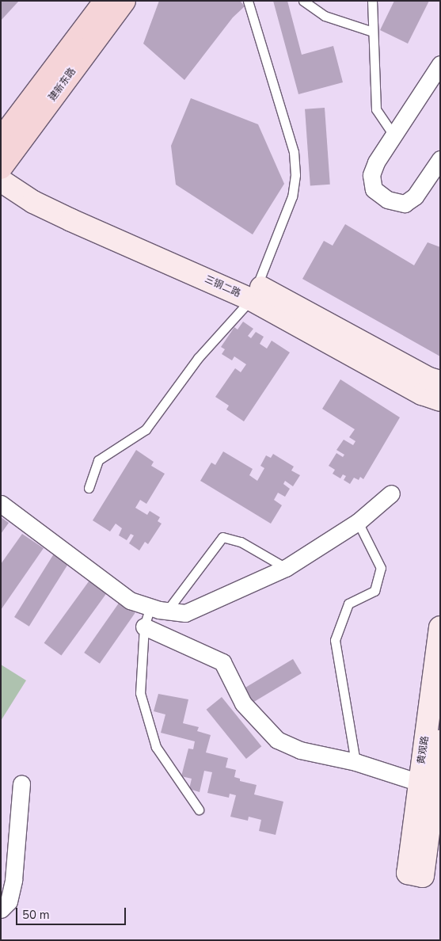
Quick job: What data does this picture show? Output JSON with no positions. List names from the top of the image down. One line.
{"streets":{"main road":["建新东路"],"street":["三钢二路","黄观路"]},"crossings":[["建新东路","三钢二路"]],"scale_bar":"50 m"}
